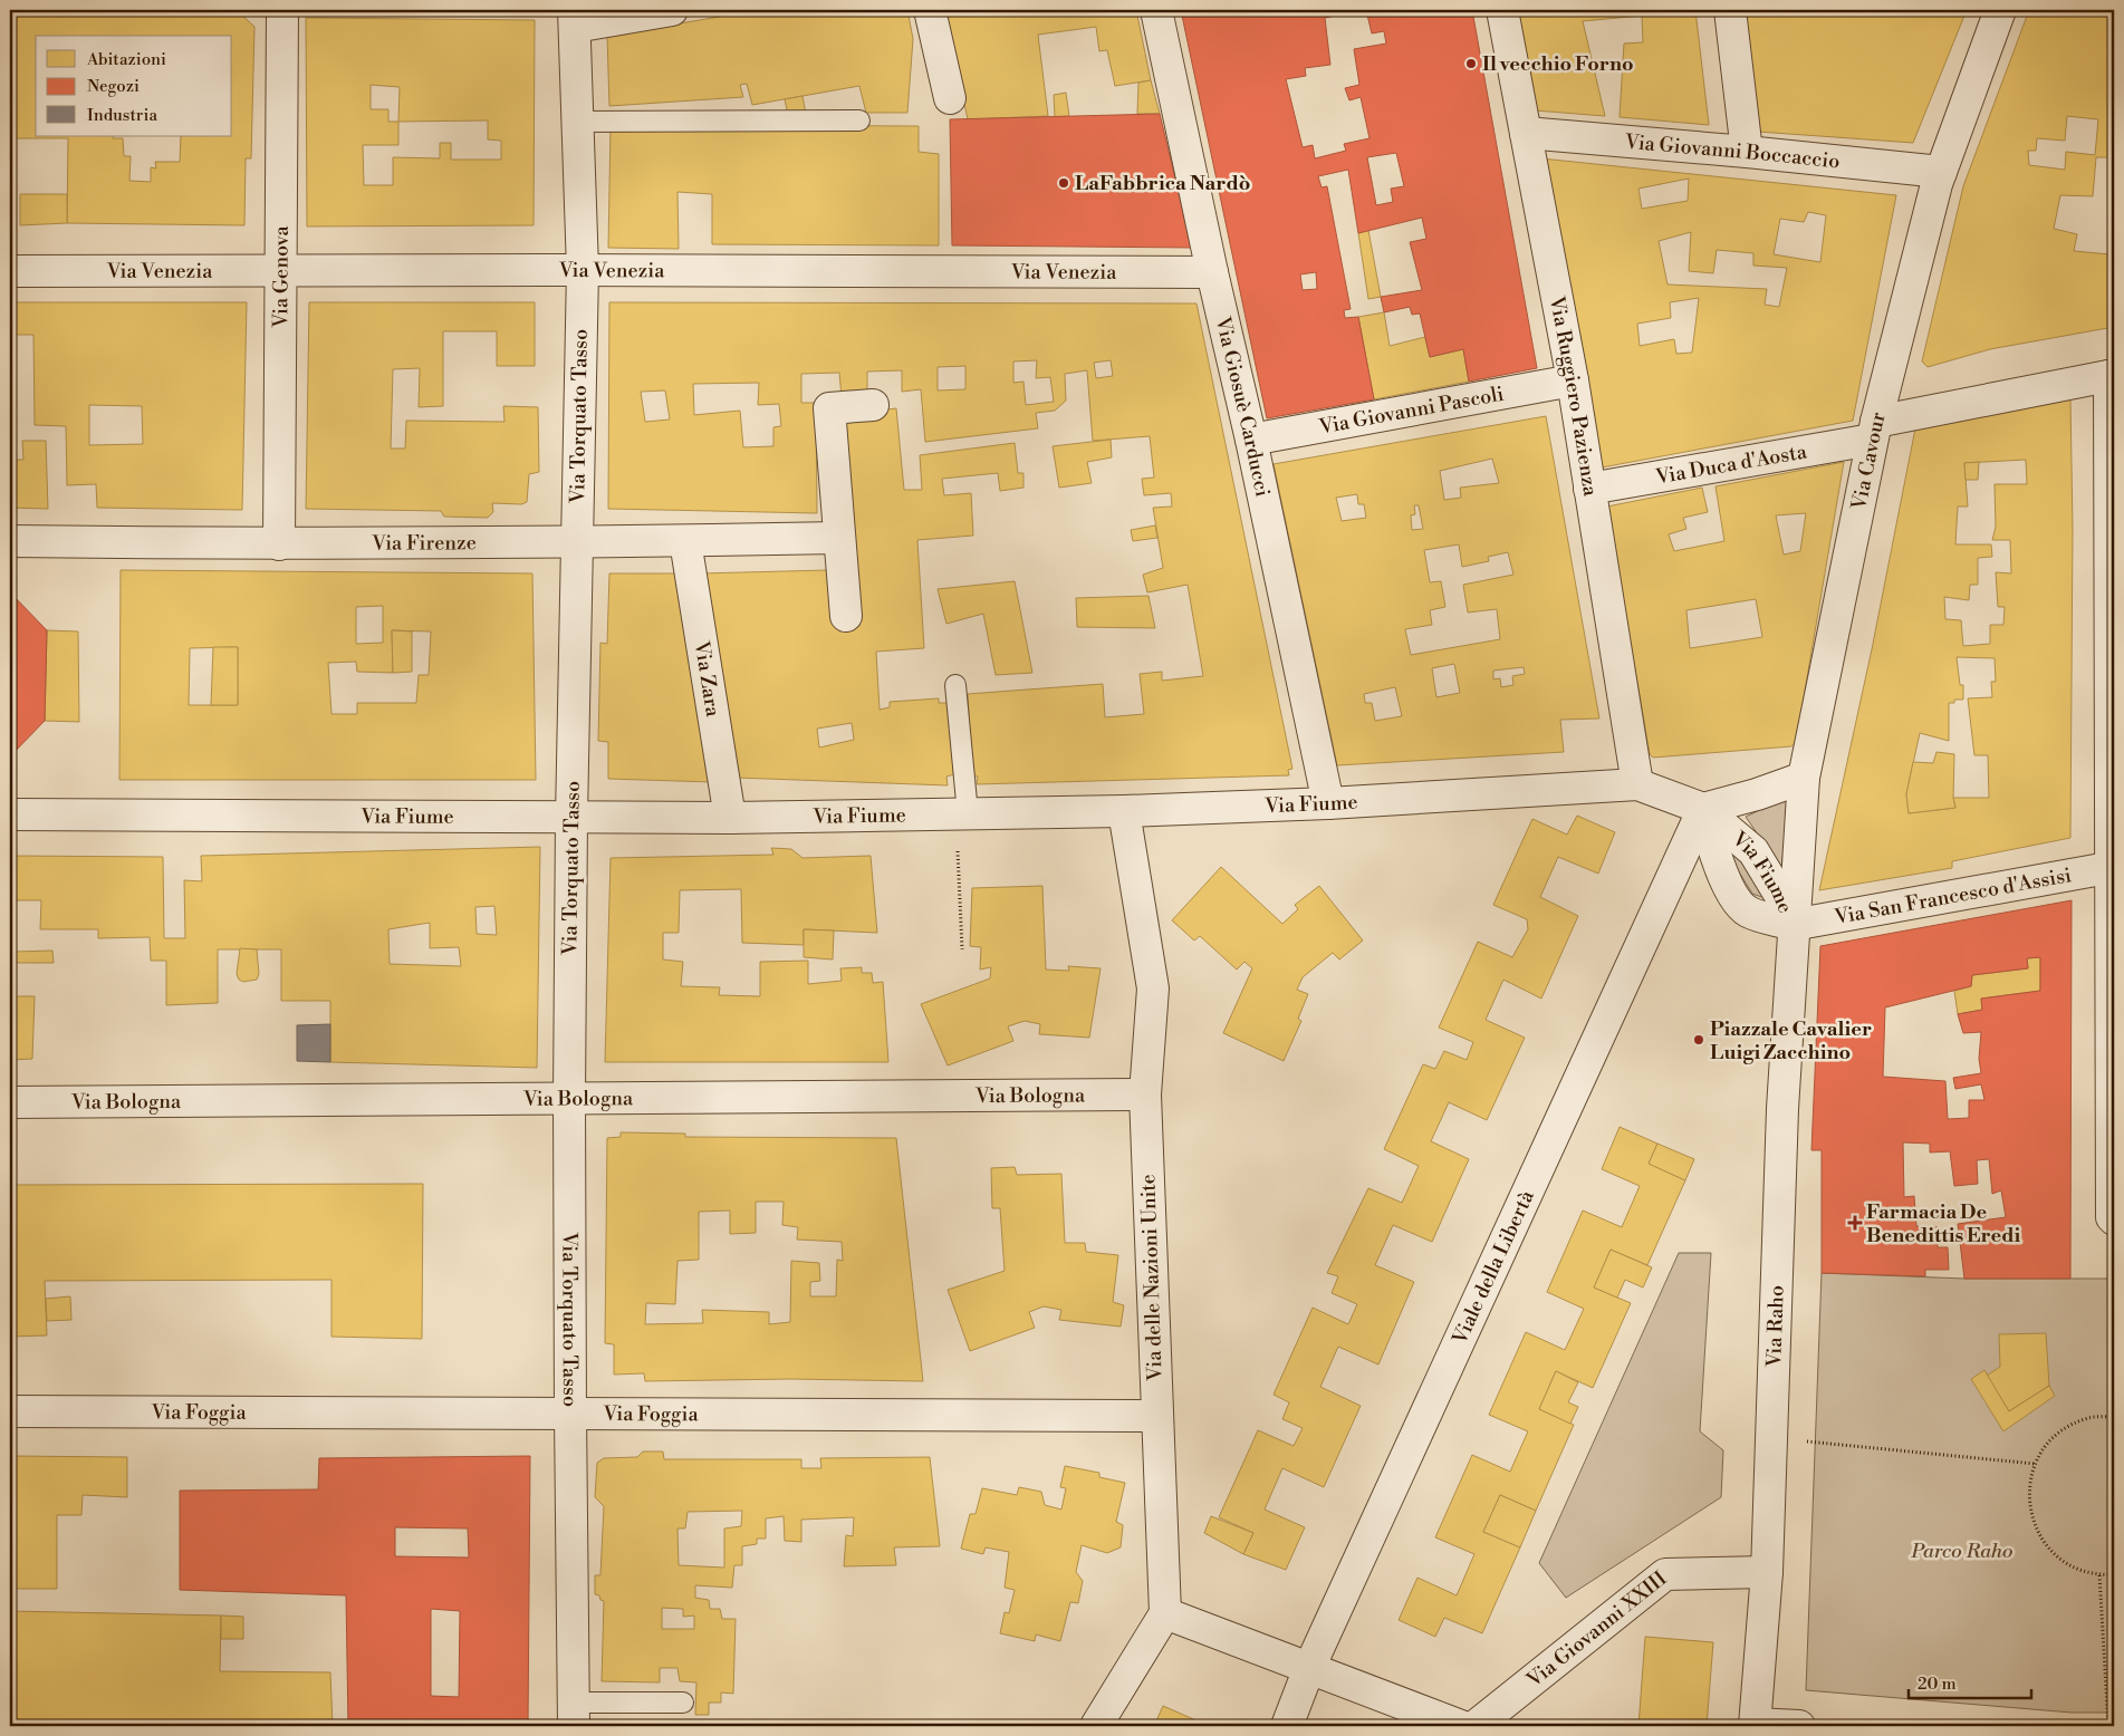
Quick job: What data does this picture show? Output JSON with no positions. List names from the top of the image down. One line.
{"streets":{"street":["Via Giovanni Boccaccio","Via Venezia","Via Genova","Via Ruggiero Pazienza","Via Giosuè Carducci","Via Giovanni Pascoli","Via Torquato Tasso","Via Cavour","Via Duca d'Aosta","Via Firenze","Via Zara","Via Fiume","Via San Francesco d'Assisi","Via Bologna","Viale della Libertà","Via delle Nazioni Unite","Via Raho","Via Foggia","Via Giovanni XXIII"]},"crossings":[["Via Giovanni Boccaccio","Via Ruggiero Pazienza"],["Via Giovanni Boccaccio","Via Cavour"],["Via Venezia","Via Genova"],["Via Venezia","Via Giosuè Carducci"],["Via Venezia","Via Torquato Tasso"],["Via Genova","Via Firenze"],["Via Ruggiero Pazienza","Via Giovanni Pascoli"],["Via Ruggiero Pazienza","Via Duca d'Aosta"],["Via Ruggiero Pazienza","Via Fiume"],["Via Giosuè Carducci","Via Giovanni Pascoli"],["Via Giosuè Carducci","Via Fiume"],["Via Torquato Tasso","Via Firenze"],["Via Torquato Tasso","Via Fiume"],["Via Torquato Tasso","Via Bologna"],["Via Torquato Tasso","Via Foggia"],["Via Cavour","Via Duca d'Aosta"],["Via Cavour","Via Fiume"],["Via Cavour","Via San Francesco d'Assisi"],["Via Cavour","Via Raho"],["Via Firenze","Via Zara"],["Via Zara","Via Fiume"],["Via Fiume","Via San Francesco d'Assisi"],["Via Fiume","Viale della Libertà"],["Via Fiume","Via delle Nazioni Unite"],["Via Fiume","Via Raho"],["Via San Francesco d'Assisi","Via Raho"],["Via Bologna","Via delle Nazioni Unite"],["Via delle Nazioni Unite","Via Foggia"],["Via Raho","Via Giovanni XXIII"]],"parks":["Parco Raho"],"places":{"other":["Il vecchio Forno","LaFabbrica Nardò","Piazzale Cavalier Luigi Zacchino"],"health":["Farmacia De Benedittis Eredi"]},"legend":["Abitazioni","Negozi","Industria"],"scale_bar":"20 m"}
